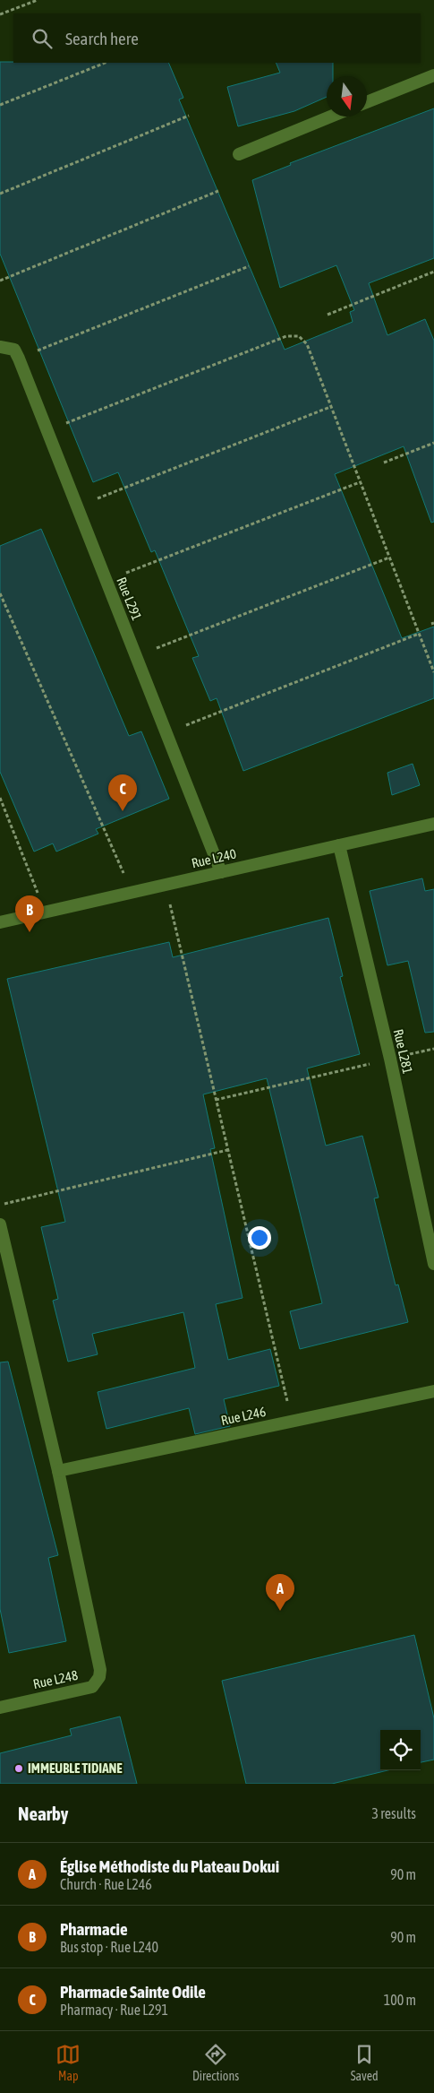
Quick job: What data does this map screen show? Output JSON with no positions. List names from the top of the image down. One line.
{"streets":{"street":["Rue L291","Rue L240","Rue L281","Rue L246","Rue L248"]},"crossings":[["Rue L291","Rue L240"],["Rue L240","Rue L281"],["Rue L246","Rue L248"]],"places":["IMMEUBLE TIDIANE"],"north":"bottom","page":{"search":"Search here","pins":["C","B","A"],"heading":["Nearby","3 results"],"list":[{"mark":"A","name":"Église Méthodiste du Plateau Dokui","note":"Church · Rue L246","value":"90 m"},{"mark":"B","name":"Pharmacie","note":"Bus stop · Rue L240","value":"90 m"},{"mark":"C","name":"Pharmacie Sainte Odile","note":"Pharmacy · Rue L291","value":"100 m"}],"nav":["Map","Directions","Saved"]}}
